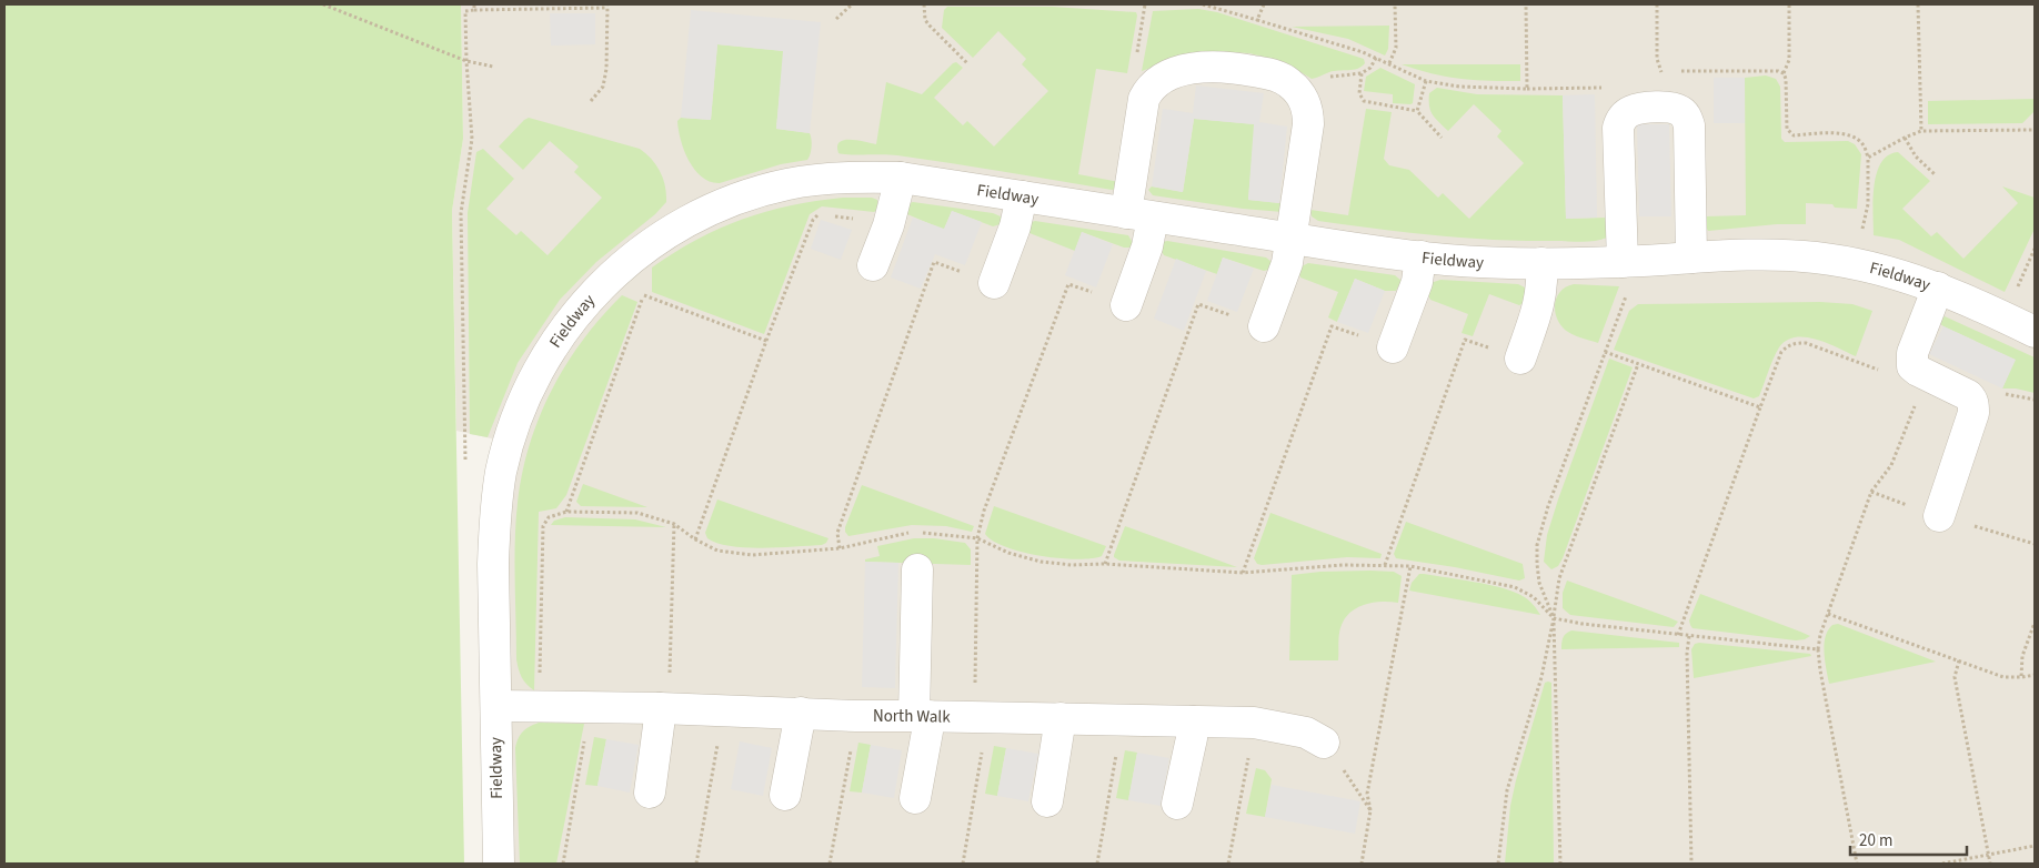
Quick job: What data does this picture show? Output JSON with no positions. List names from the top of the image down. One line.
{"streets":{"street":["Fieldway","North Walk"]},"crossings":[["Fieldway","North Walk"]],"scale_bar":"20 m"}
